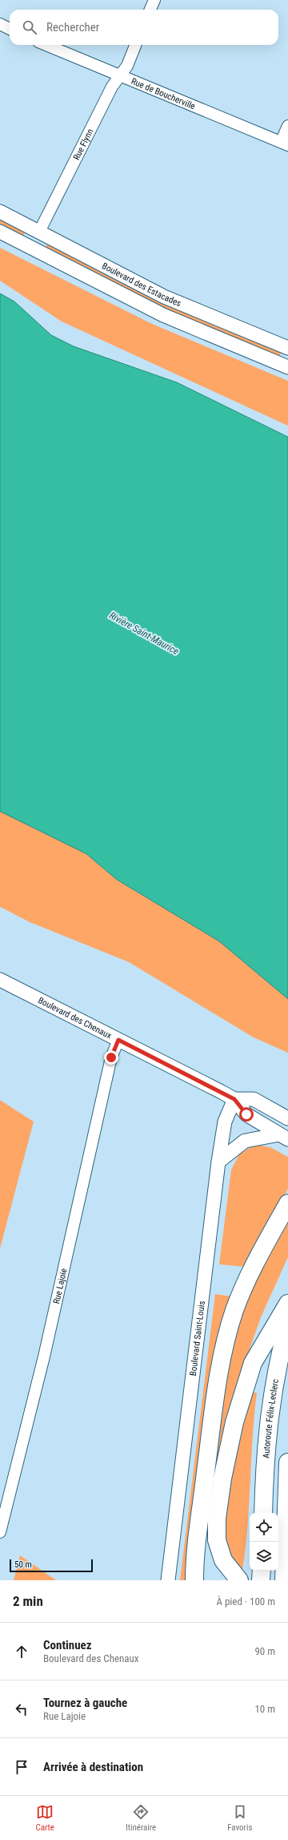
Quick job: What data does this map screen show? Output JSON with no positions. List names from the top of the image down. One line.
{"streets":{"highway":["Autoroute Félix-Leclerc"],"street":["Rue de Boucherville","Rue Flynn","Boulevard des Estacades","Boulevard des Chenaux","Rue Lajoie","Boulevard Saint-Louis"]},"crossings":[["Rue de Boucherville","Rue Flynn"],["Rue Flynn","Boulevard des Estacades"],["Boulevard des Chenaux","Rue Lajoie"],["Boulevard des Chenaux","Boulevard Saint-Louis"]],"water":["Rivière Saint-Maurice"],"scale_bar":"50 m","page":{"search":"Rechercher","scale":"50 m","heading":["2 min","À pied · 100 m"],"list":[["Continuez","Boulevard des Chenaux","90 m"],["Tournez à gauche","Rue Lajoie","10 m"],"Arrivée à destination"],"nav":["Carte","Itinéraire","Favoris"]}}
